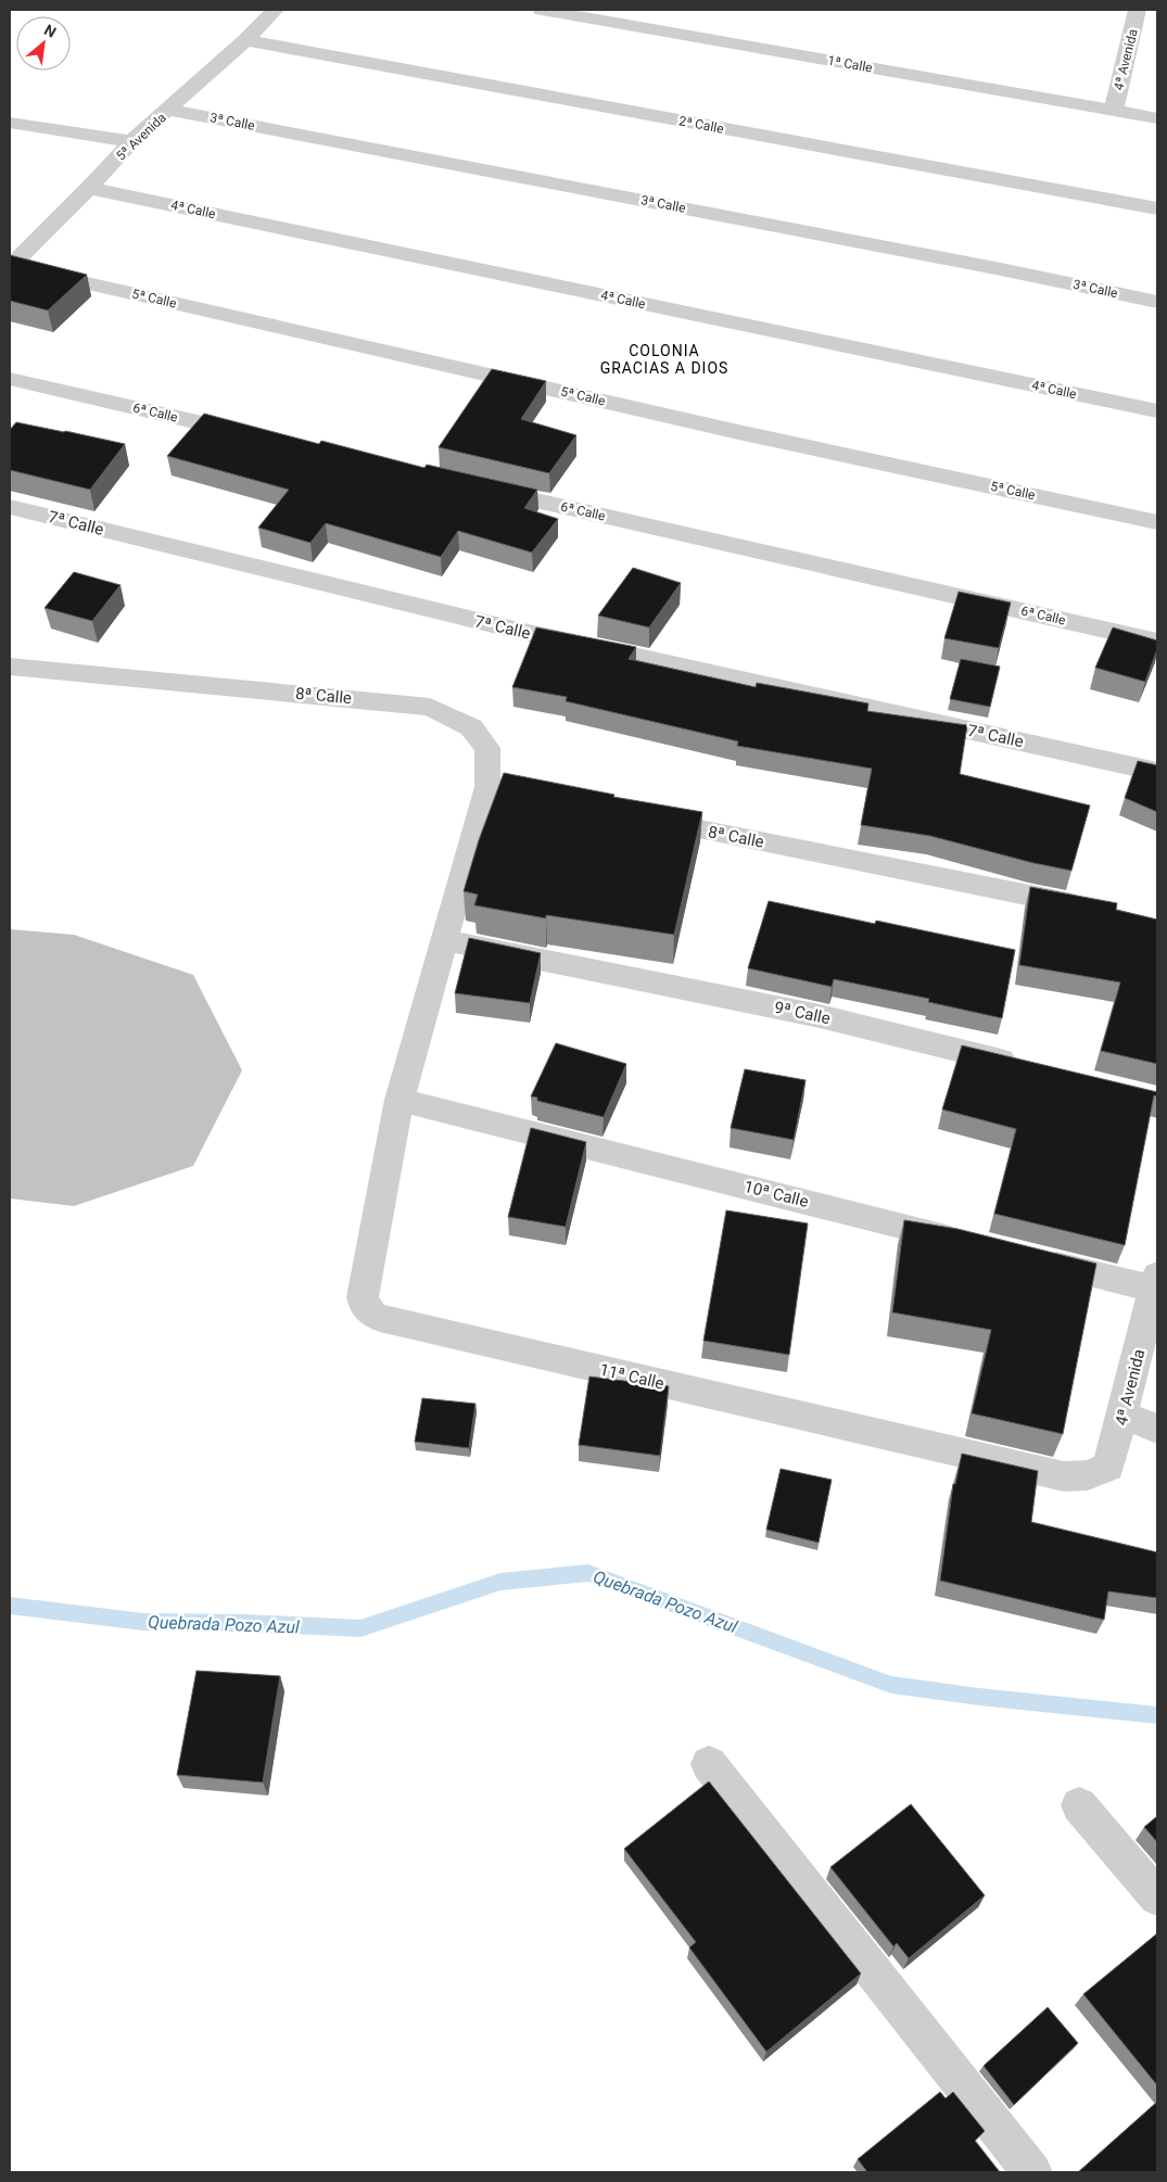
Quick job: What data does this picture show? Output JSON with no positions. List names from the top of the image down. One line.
{"streets":{"street":["4ª Avenida","1ª Calle","3ª Calle","2ª Calle","5ª Avenida","4ª Calle","5ª Calle","6ª Calle","7ª Calle","8ª Calle","9ª Calle","10ª Calle","11ª Calle"]},"crossings":[["4ª Avenida","1ª Calle"],["4ª Avenida","11ª Calle"],["3ª Calle","5ª Avenida"],["2ª Calle","5ª Avenida"],["5ª Avenida","4ª Calle"],["5ª Avenida","5ª Calle"],["8ª Calle","9ª Calle"],["8ª Calle","11ª Calle"],["9ª Calle","11ª Calle"],["10ª Calle","11ª Calle"]],"districts":["COLONIA GRACIAS A DIOS"],"water":["Quebrada Pozo Azul"],"north":"top right"}
